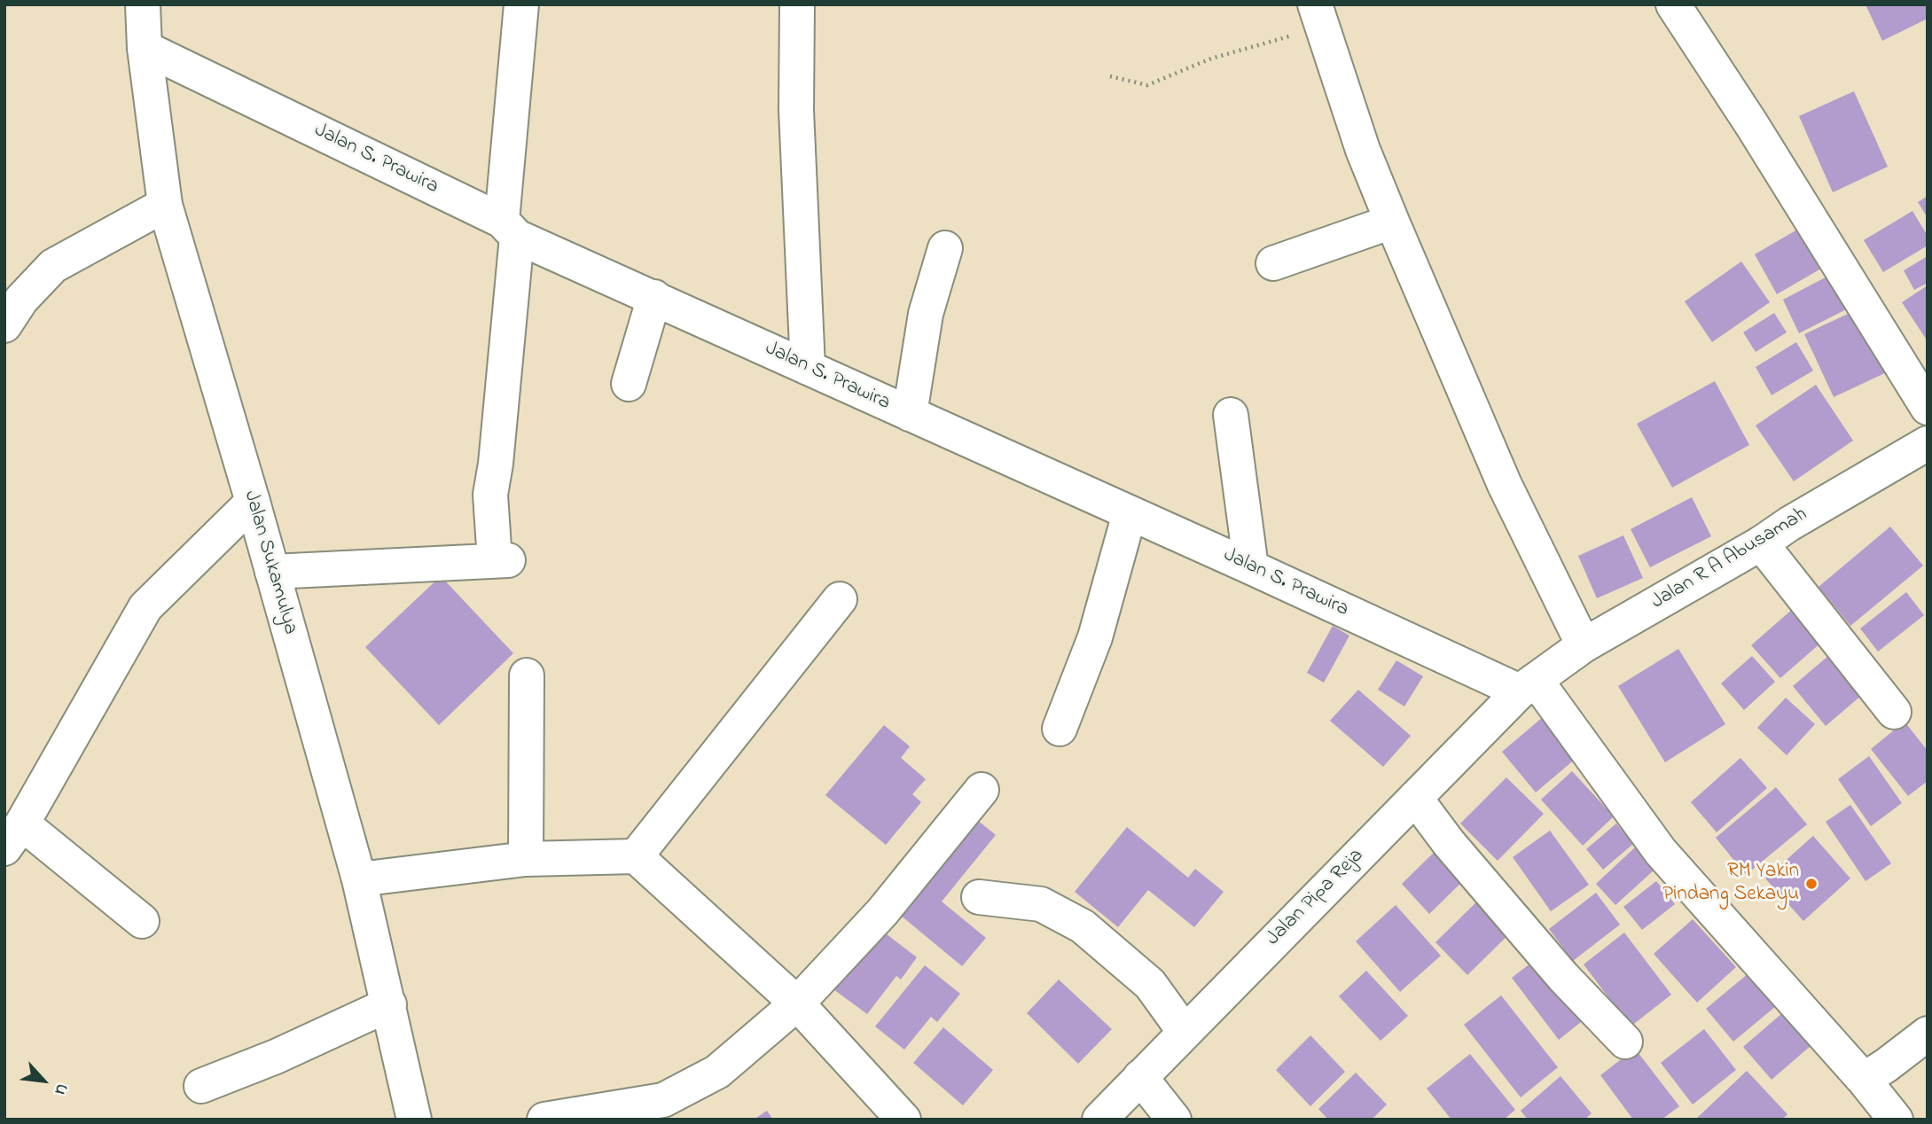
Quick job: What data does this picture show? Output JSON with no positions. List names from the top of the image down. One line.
{"streets":{"street":["Jalan S. Prawira","Jalan R A Abusamah","Jalan Sukamulya","Jalan Pipa Reja"]},"crossings":[["Jalan S. Prawira","Jalan R A Abusamah"],["Jalan S. Prawira","Jalan Sukamulya"],["Jalan S. Prawira","Jalan Pipa Reja"],["Jalan R A Abusamah","Jalan Pipa Reja"]],"places":["RM Yakin Pindang Sekayu"],"north":"bottom right"}
